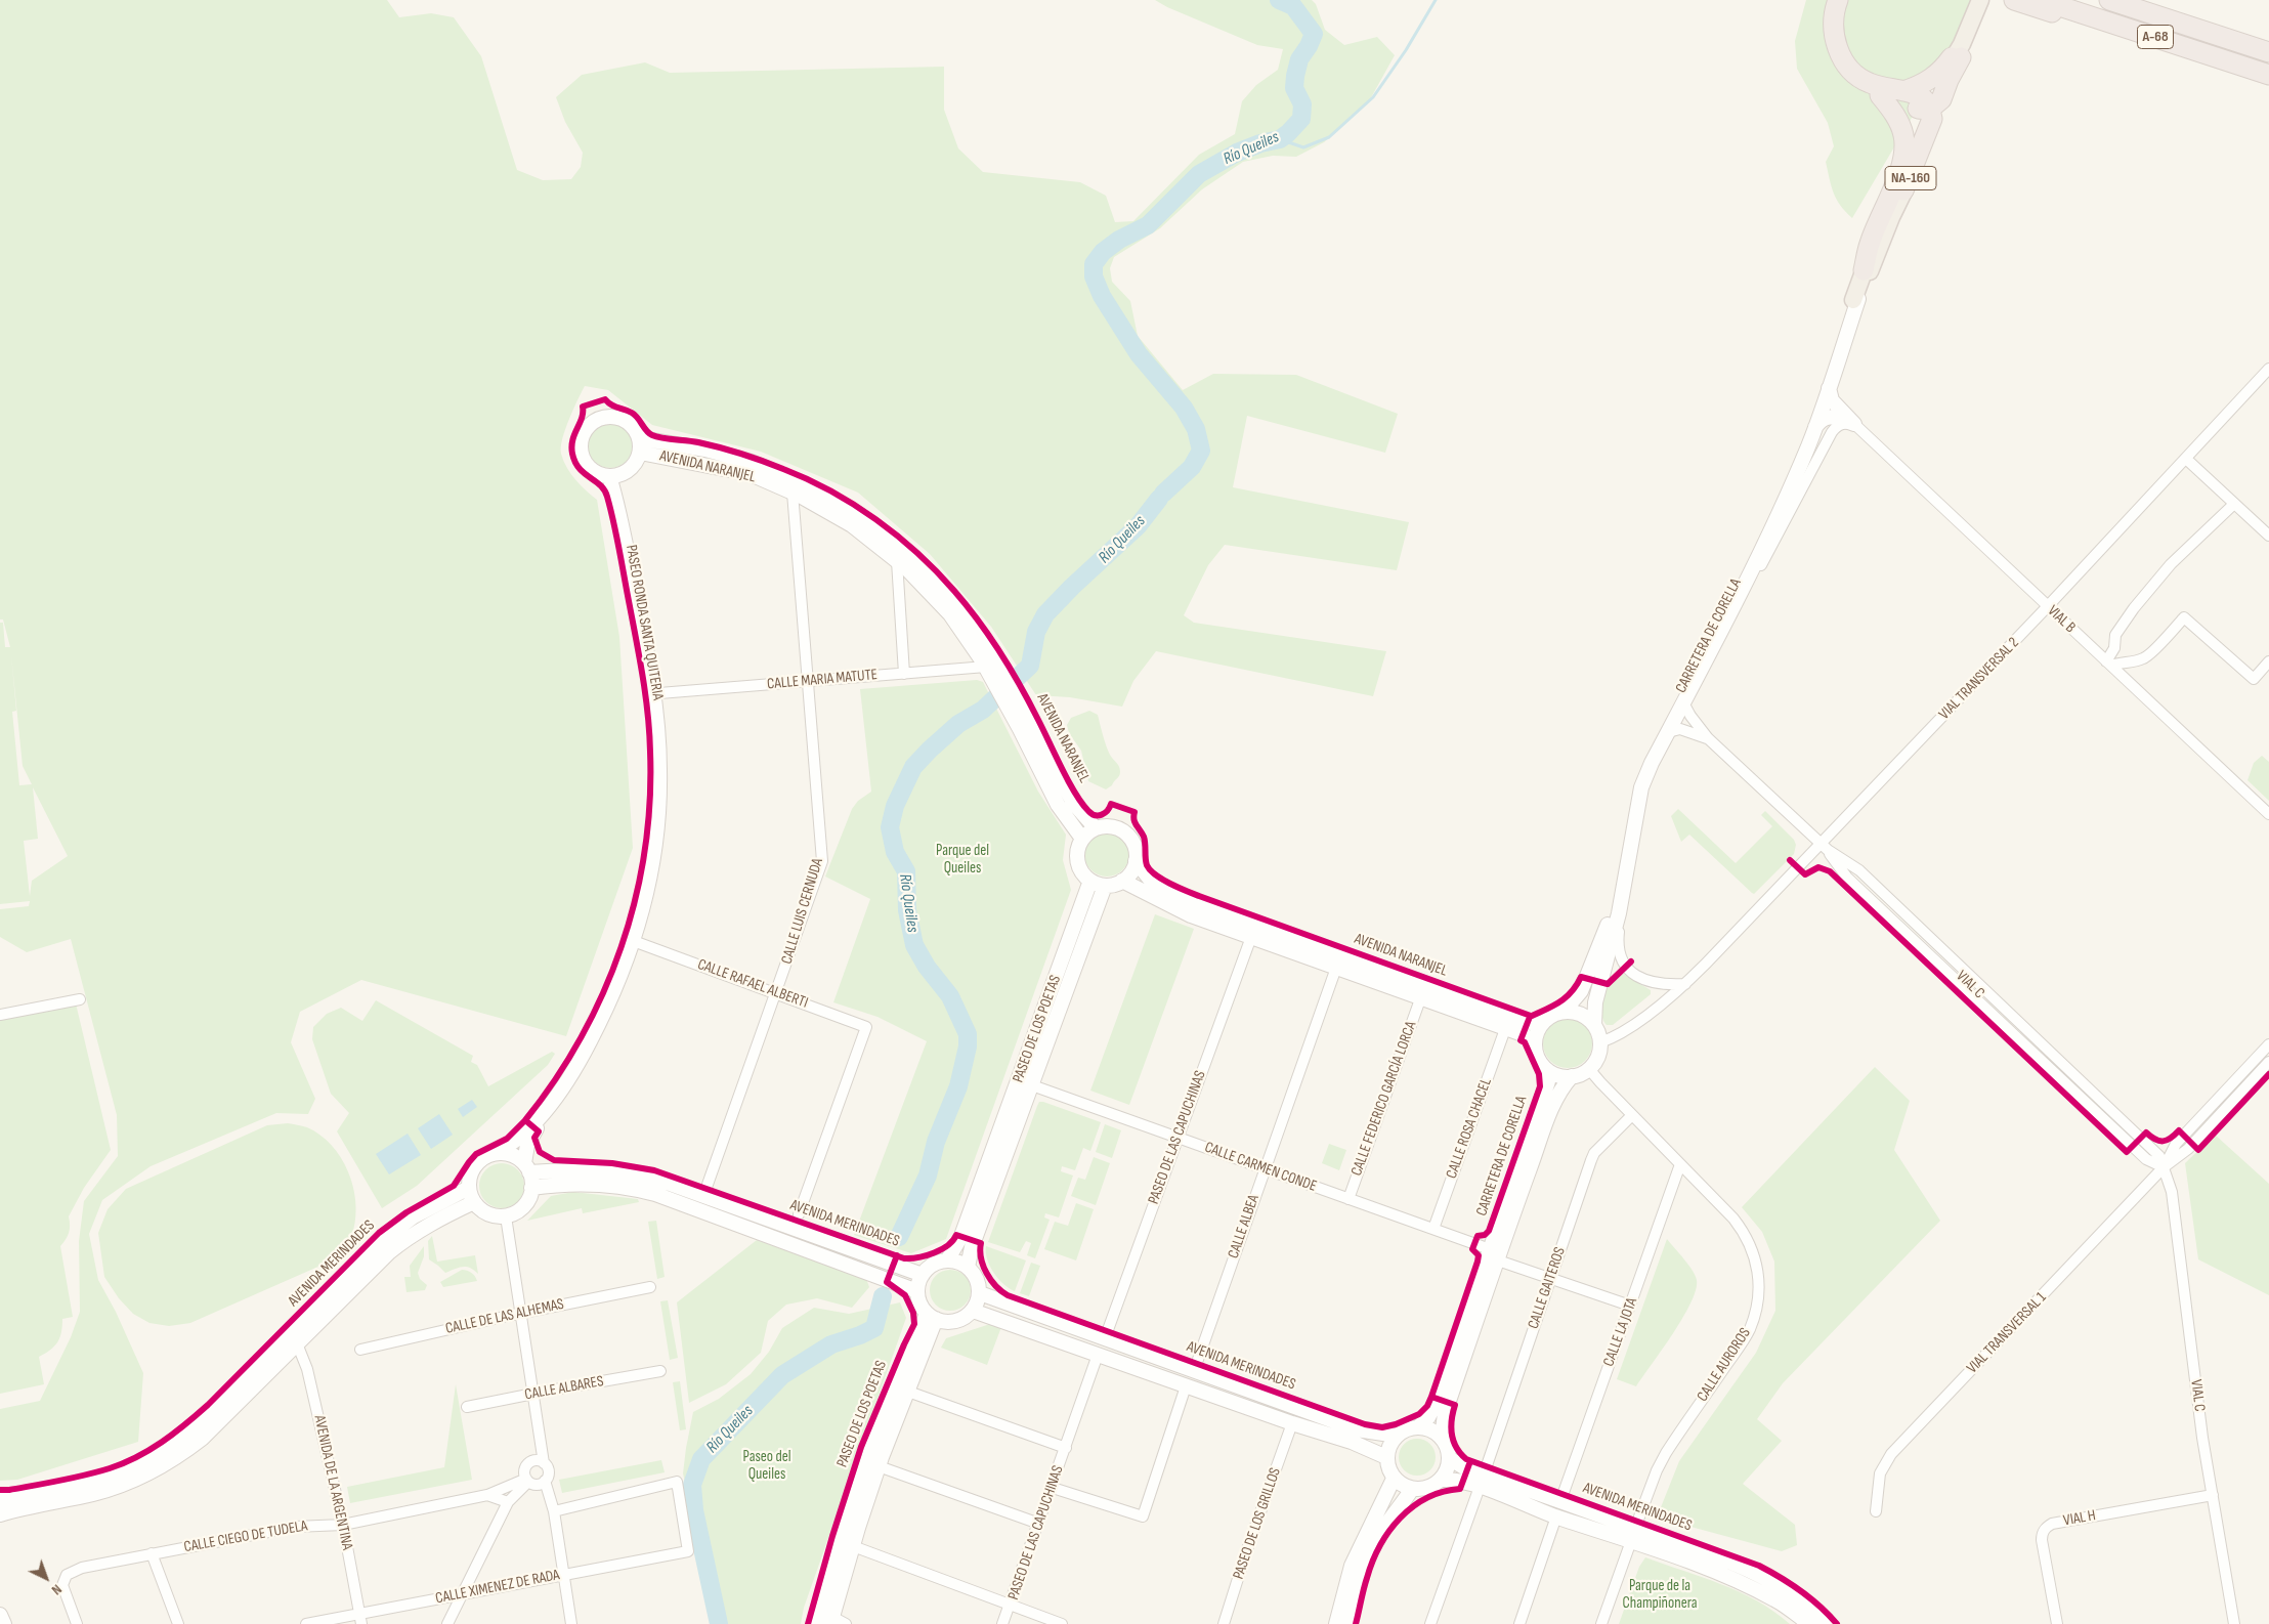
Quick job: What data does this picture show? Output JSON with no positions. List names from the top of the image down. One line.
{"streets":{"highway":["A-68"],"main road":["NA-160","AVENIDA NARANJEL","PASEO RONDA SANTA QUITERIA","CARRETERA DE CORELLA","PASEO DE LOS POETAS","AVENIDA MERINDADES"],"street":["VIAL B","VIAL TRANSVERSAL 2","CALLE MARIA MATUTE","CALLE LUIS CERNUDA","CALLE RAFAEL ALBERTI","VIAL C","CALLE FEDERICO GARCÍA LORCA","CALLE ROSA CHACEL","PASEO DE LAS CAPUCHINAS","CALLE CARMEN CONDE","CALLE ALBEA","CALLE GAITEROS","CALLE DE LAS ALHEMAS","CALLE LA JOTA","VIAL TRANSVERSAL 1","CALLE AUROROS","CALLE ALBARES","AVENIDA DE LA ARGENTINA","VIAL H","PASEO DE LOS GRILLOS","CALLE CIEGO DE TUDELA","CALLE XIMENEZ DE RADA"]},"crossings":[["NA-160","CARRETERA DE CORELLA"],["AVENIDA NARANJEL","PASEO RONDA SANTA QUITERIA"],["AVENIDA NARANJEL","CARRETERA DE CORELLA"],["AVENIDA NARANJEL","VIAL TRANSVERSAL 2"],["AVENIDA NARANJEL","CALLE MARIA MATUTE"],["AVENIDA NARANJEL","CALLE LUIS CERNUDA"],["AVENIDA NARANJEL","PASEO DE LOS POETAS"],["AVENIDA NARANJEL","CALLE AUROROS"],["VIAL B","CARRETERA DE CORELLA"],["VIAL B","VIAL TRANSVERSAL 2"],["PASEO RONDA SANTA QUITERIA","CALLE MARIA MATUTE"],["PASEO RONDA SANTA QUITERIA","CALLE RAFAEL ALBERTI"],["PASEO RONDA SANTA QUITERIA","AVENIDA MERINDADES"],["CARRETERA DE CORELLA","VIAL TRANSVERSAL 2"],["CARRETERA DE CORELLA","VIAL C"],["CARRETERA DE CORELLA","CALLE CARMEN CONDE"],["CARRETERA DE CORELLA","AVENIDA MERINDADES"],["CARRETERA DE CORELLA","CALLE AUROROS"],["VIAL TRANSVERSAL 2","VIAL C"],["VIAL TRANSVERSAL 2","CALLE AUROROS"],["CALLE MARIA MATUTE","CALLE LUIS CERNUDA"],["CALLE LUIS CERNUDA","CALLE RAFAEL ALBERTI"],["CALLE LUIS CERNUDA","AVENIDA MERINDADES"],["VIAL C","VIAL TRANSVERSAL 1"],["VIAL C","VIAL H"],["PASEO DE LOS POETAS","CALLE CARMEN CONDE"],["PASEO DE LOS POETAS","AVENIDA MERINDADES"],["CALLE FEDERICO GARCÍA LORCA","CALLE CARMEN CONDE"],["CALLE ROSA CHACEL","CALLE CARMEN CONDE"],["PASEO DE LAS CAPUCHINAS","CALLE CARMEN CONDE"],["PASEO DE LAS CAPUCHINAS","AVENIDA MERINDADES"],["CALLE CARMEN CONDE","CALLE ALBEA"],["CALLE CARMEN CONDE","CALLE GAITEROS"],["CALLE CARMEN CONDE","CALLE LA JOTA"],["AVENIDA MERINDADES","CALLE ALBEA"],["AVENIDA MERINDADES","CALLE GAITEROS"],["AVENIDA MERINDADES","CALLE LA JOTA"],["AVENIDA MERINDADES","CALLE AUROROS"],["AVENIDA MERINDADES","AVENIDA DE LA ARGENTINA"],["CALLE GAITEROS","CALLE AUROROS"],["CALLE LA JOTA","CALLE AUROROS"],["AVENIDA DE LA ARGENTINA","CALLE CIEGO DE TUDELA"],["AVENIDA DE LA ARGENTINA","CALLE XIMENEZ DE RADA"]],"water":["Río Queiles"],"parks":["Parque del Queiles","Paseo del Queiles","Parque de la Champiñonera"],"north":"bottom right"}
